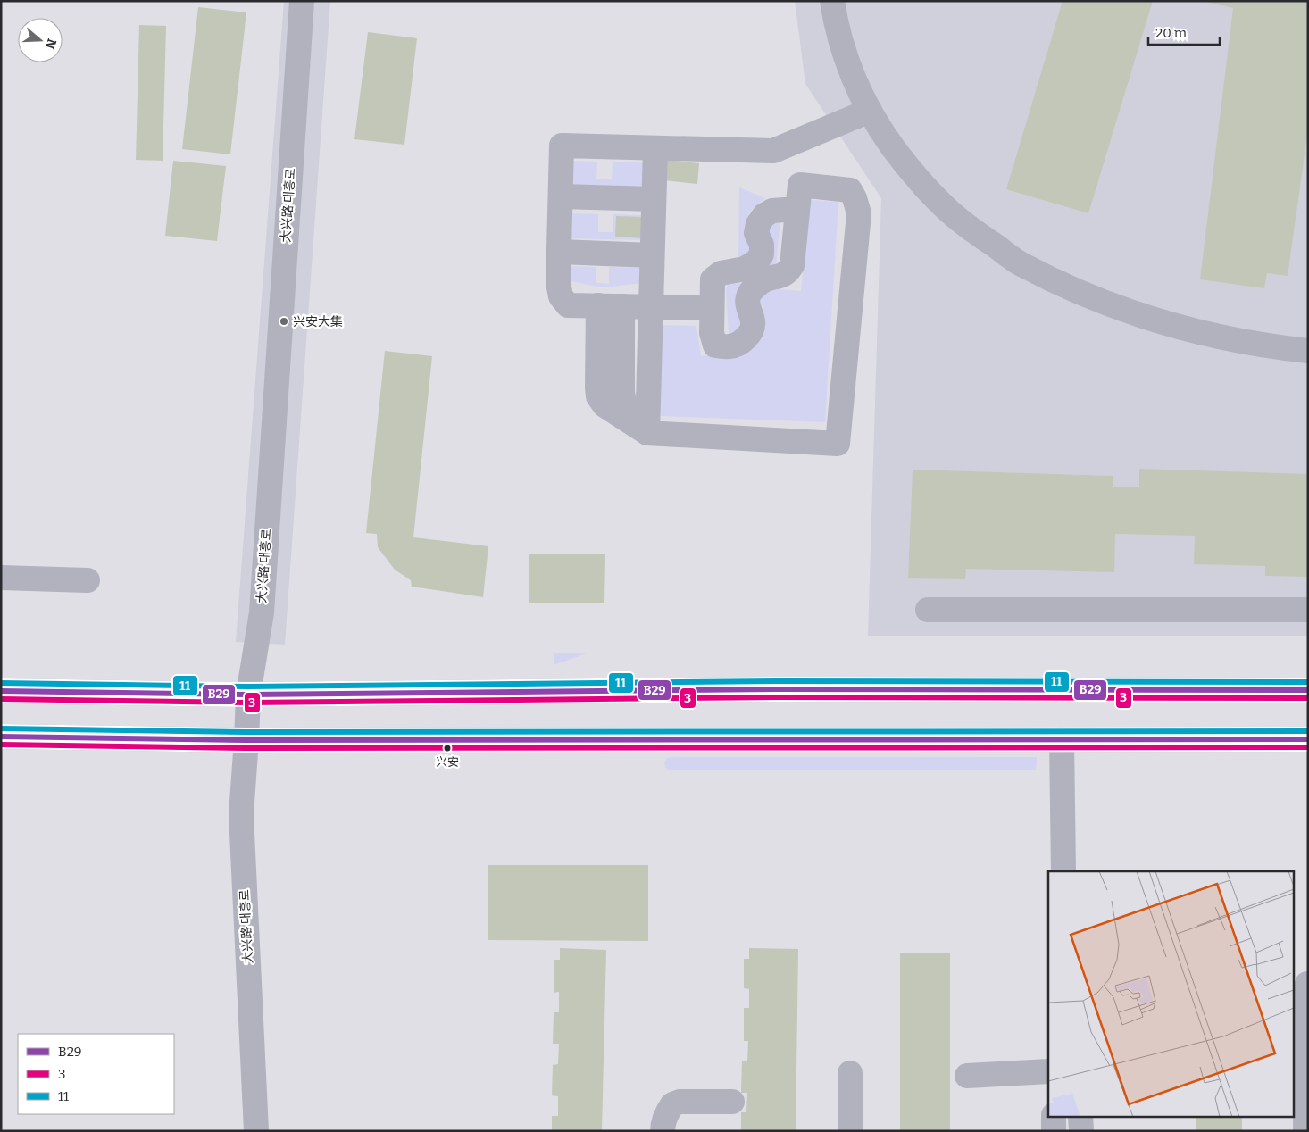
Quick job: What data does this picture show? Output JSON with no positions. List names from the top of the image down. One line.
{"streets":{"street":["大兴路 대흥로"]},"places":["兴安大集","兴安"],"lines":["transit line 11","transit line B29","transit line 3"],"legend":["B29","3","11"],"scale_bar":"20 m","north":"right"}
